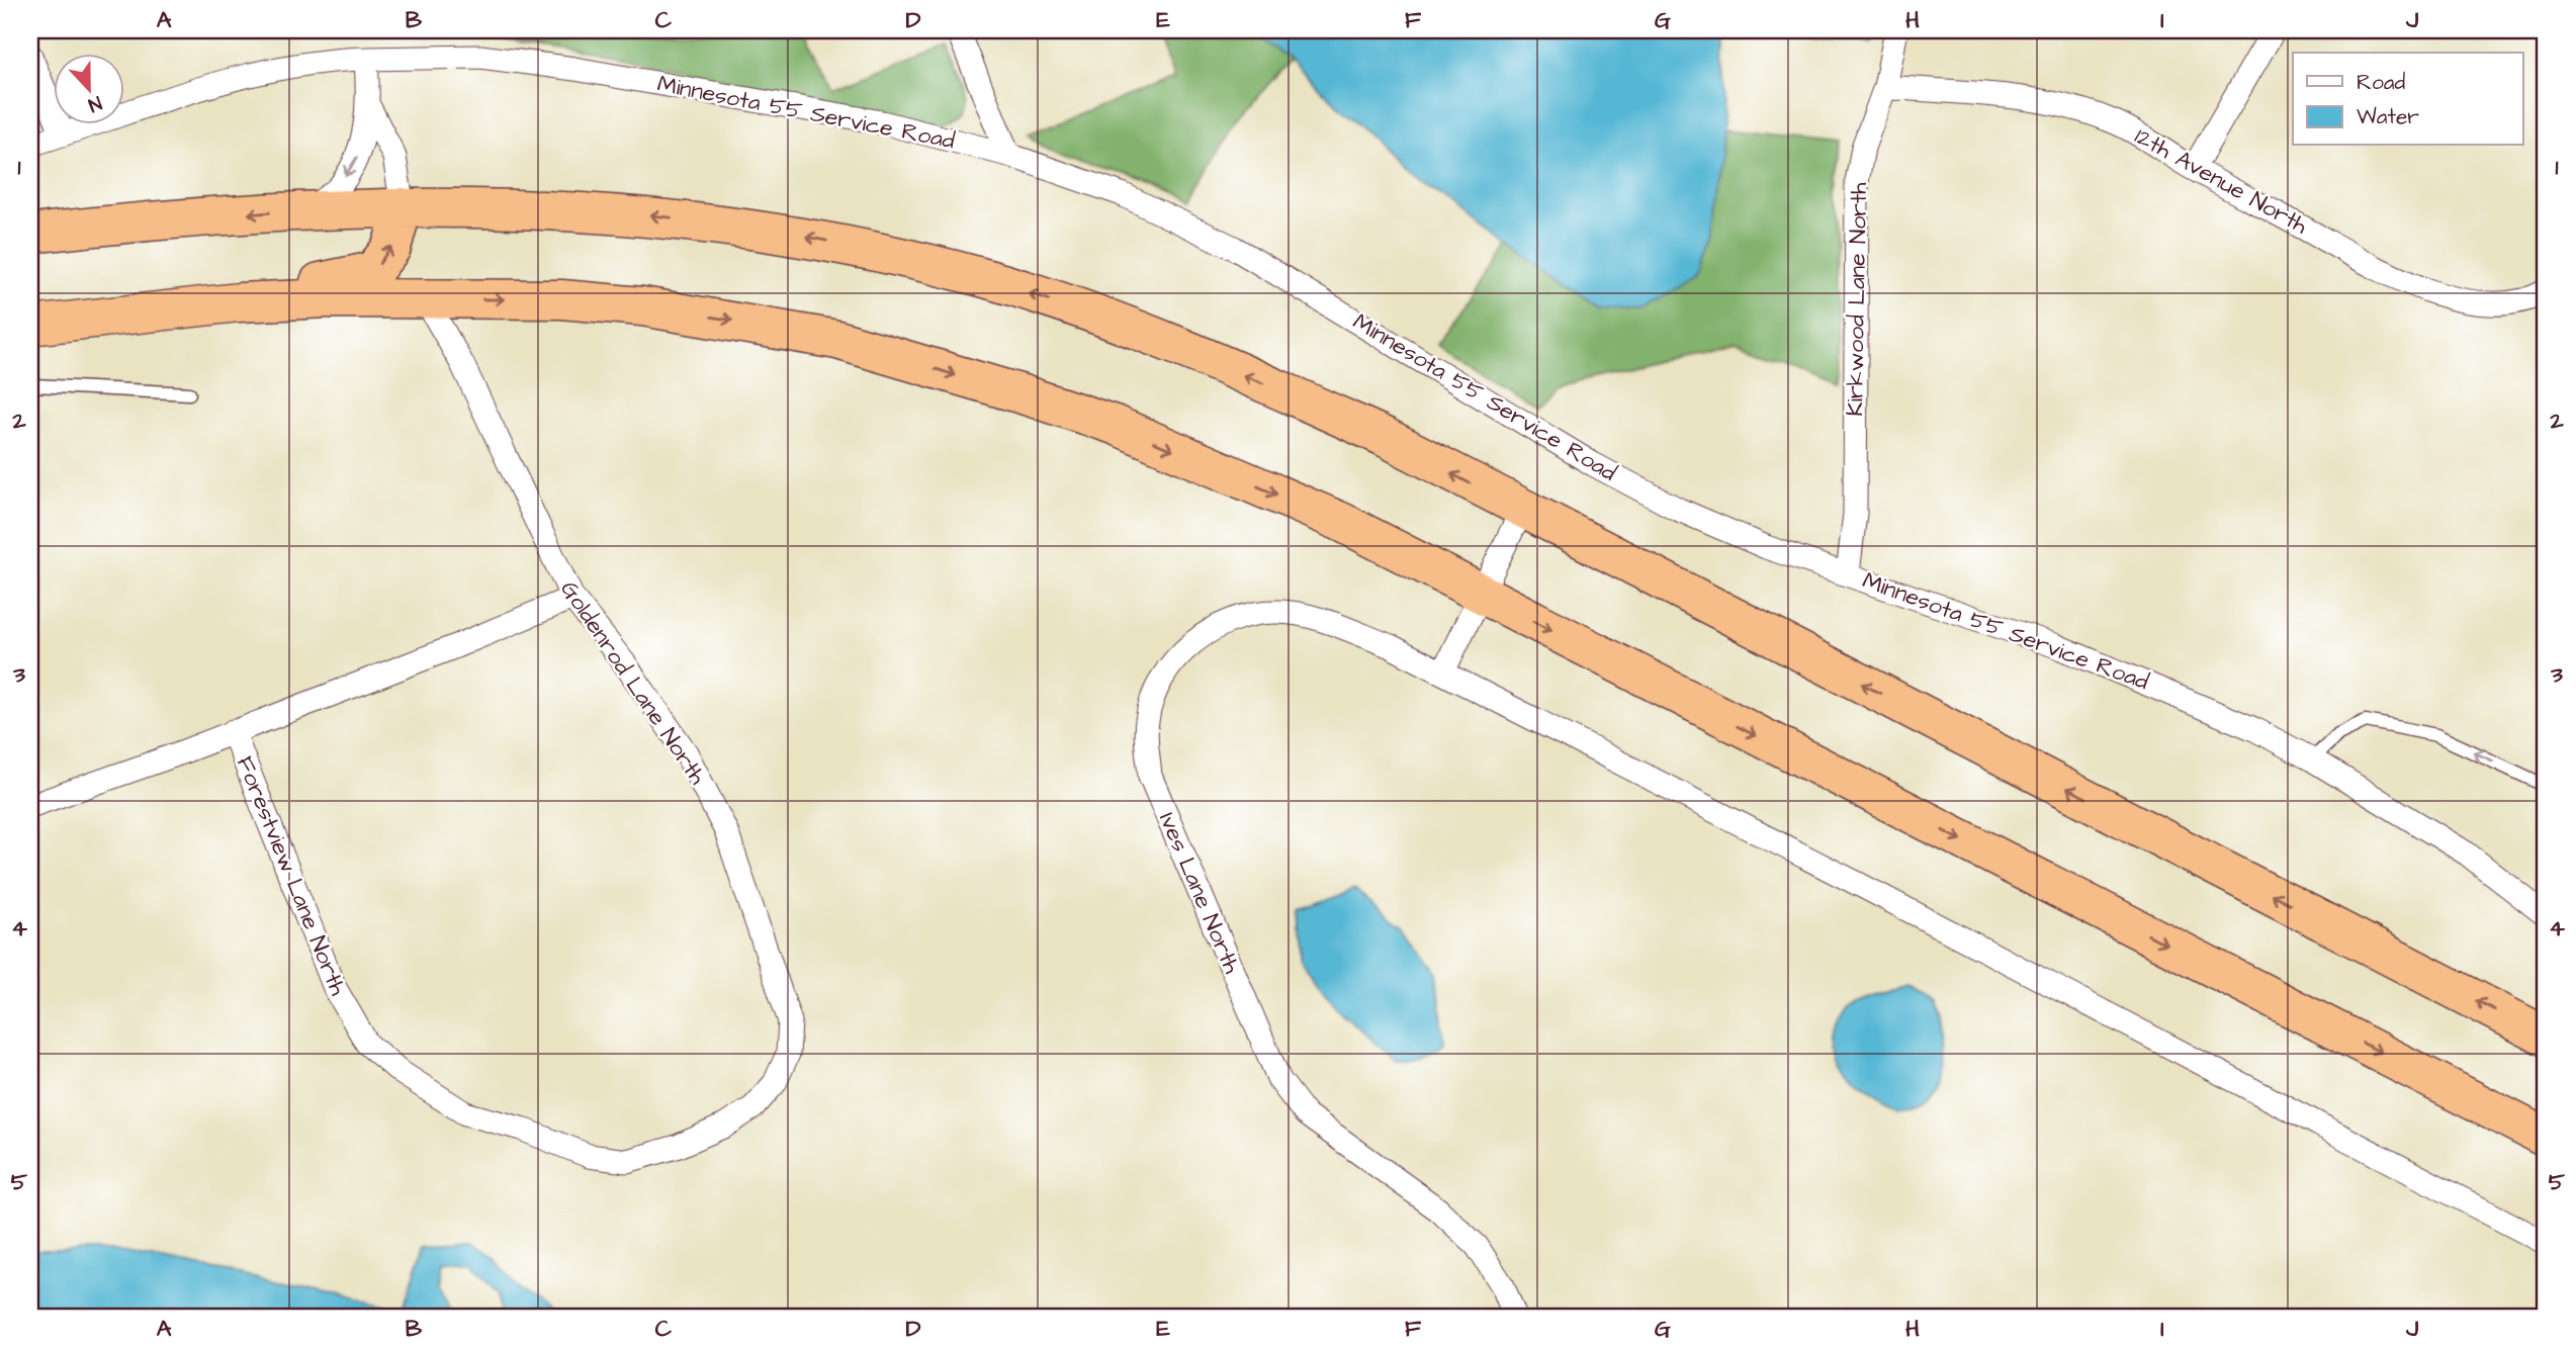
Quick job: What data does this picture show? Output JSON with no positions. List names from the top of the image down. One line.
{"streets":{"street":["Minnesota 55 Service Road","12th Avenue North","Kirkwood Lane North","Goldenrod Lane North","Forestview Lane North","Ives Lane North"]},"crossings":[["Minnesota 55 Service Road","Kirkwood Lane North"],["12th Avenue North","Kirkwood Lane North"],["Goldenrod Lane North","Forestview Lane North"]],"legend":["Road","Water"],"north":"bottom","grid":{"columns":["A","B","C","D","E","F","G","H","I","J"],"rows":["1","2","3","4","5"]}}
